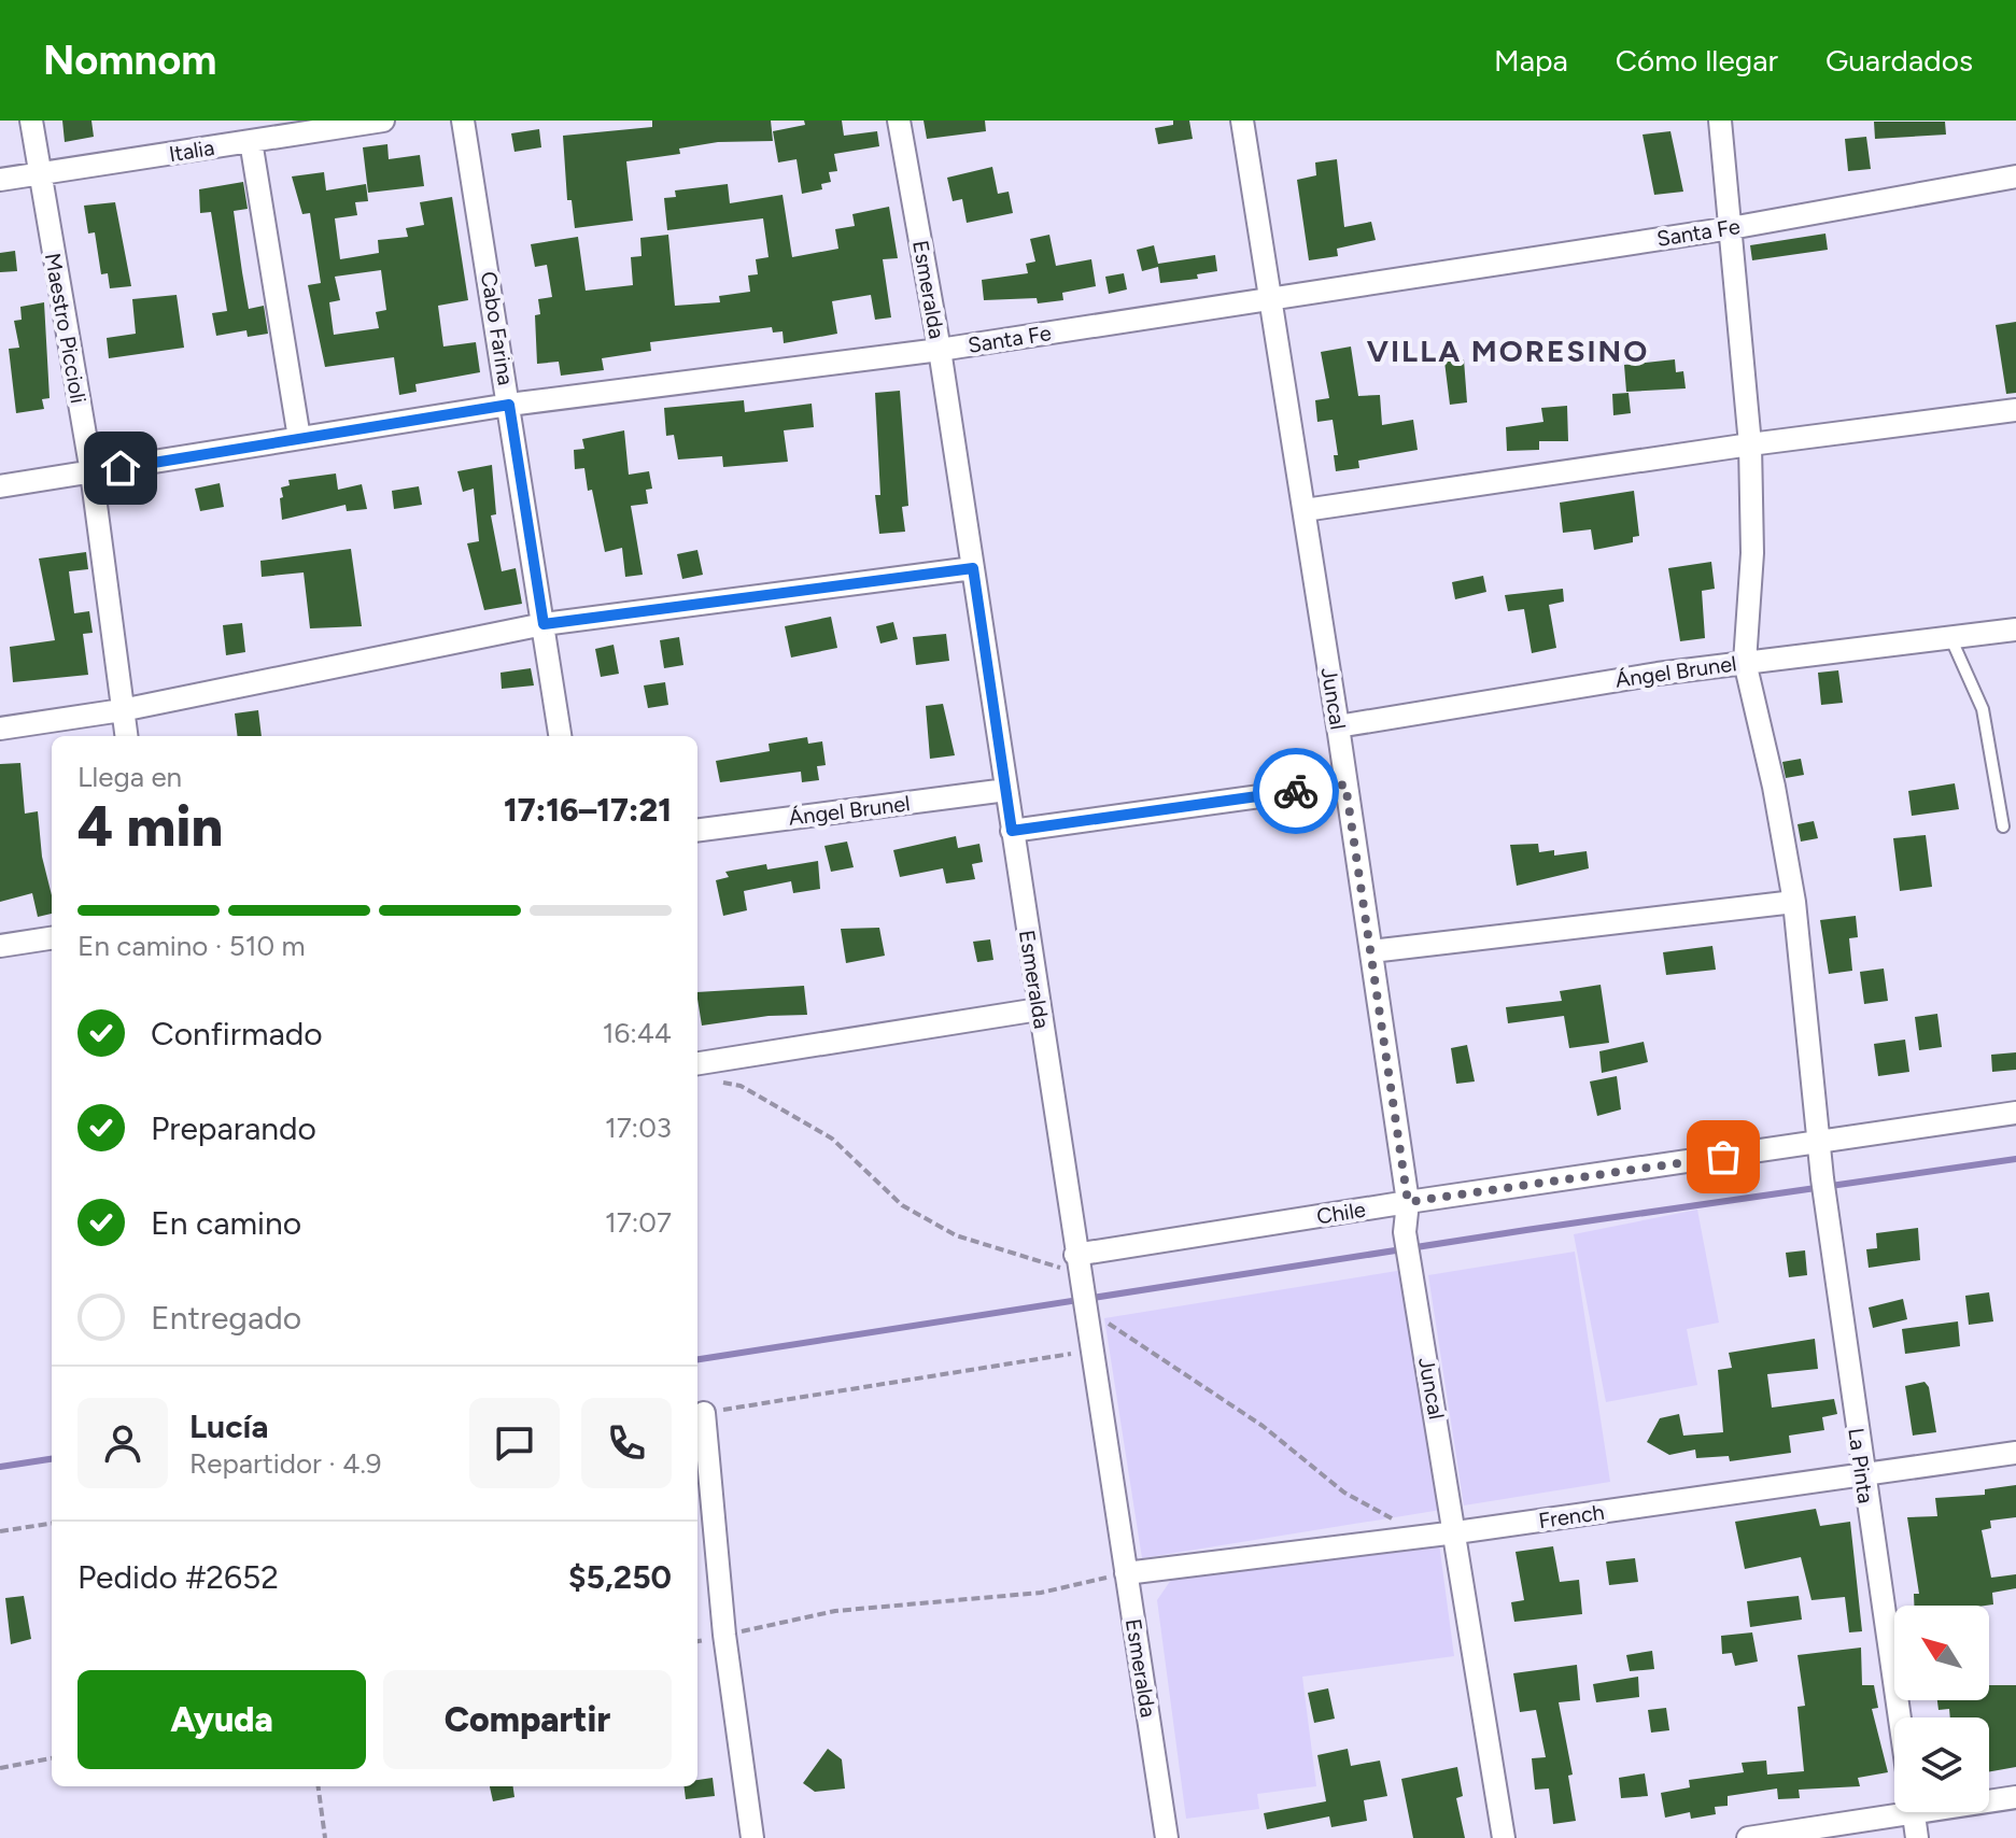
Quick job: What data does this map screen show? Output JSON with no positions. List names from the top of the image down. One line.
{"streets":{"street":["Italia","Santa Fe","Esmeralda","Maestro Piccioli","Cabo Farina","Ángel Brunel","Juncal","Chile","La Pinta","French"]},"crossings":[["Italia","Maestro Piccioli"],["Santa Fe","Esmeralda"],["Santa Fe","Maestro Piccioli"],["Santa Fe","Cabo Farina"],["Santa Fe","Juncal"],["Santa Fe","La Pinta"],["Esmeralda","Ángel Brunel"],["Esmeralda","Chile"],["Esmeralda","French"],["Ángel Brunel","Juncal"],["Ángel Brunel","La Pinta"],["Juncal","Chile"],["Juncal","French"],["Chile","La Pinta"],["La Pinta","French"]],"districts":["VILLA MORESINO"],"north":"top left","page":{"header":"Nomnom","nav":["Mapa","Cómo llegar","Guardados"],"heading":["4 min","Llega en","17:16–17:21"],"panel":["Lucía","Repartidor · 4.9","Pedido #2652","$5,250"],"bar":"En camino · 510 m","list":[["Confirmado","16:44"],["Preparando","17:03"],["En camino","17:07"],"Entregado"],"buttons":["Ayuda","Compartir"]}}
